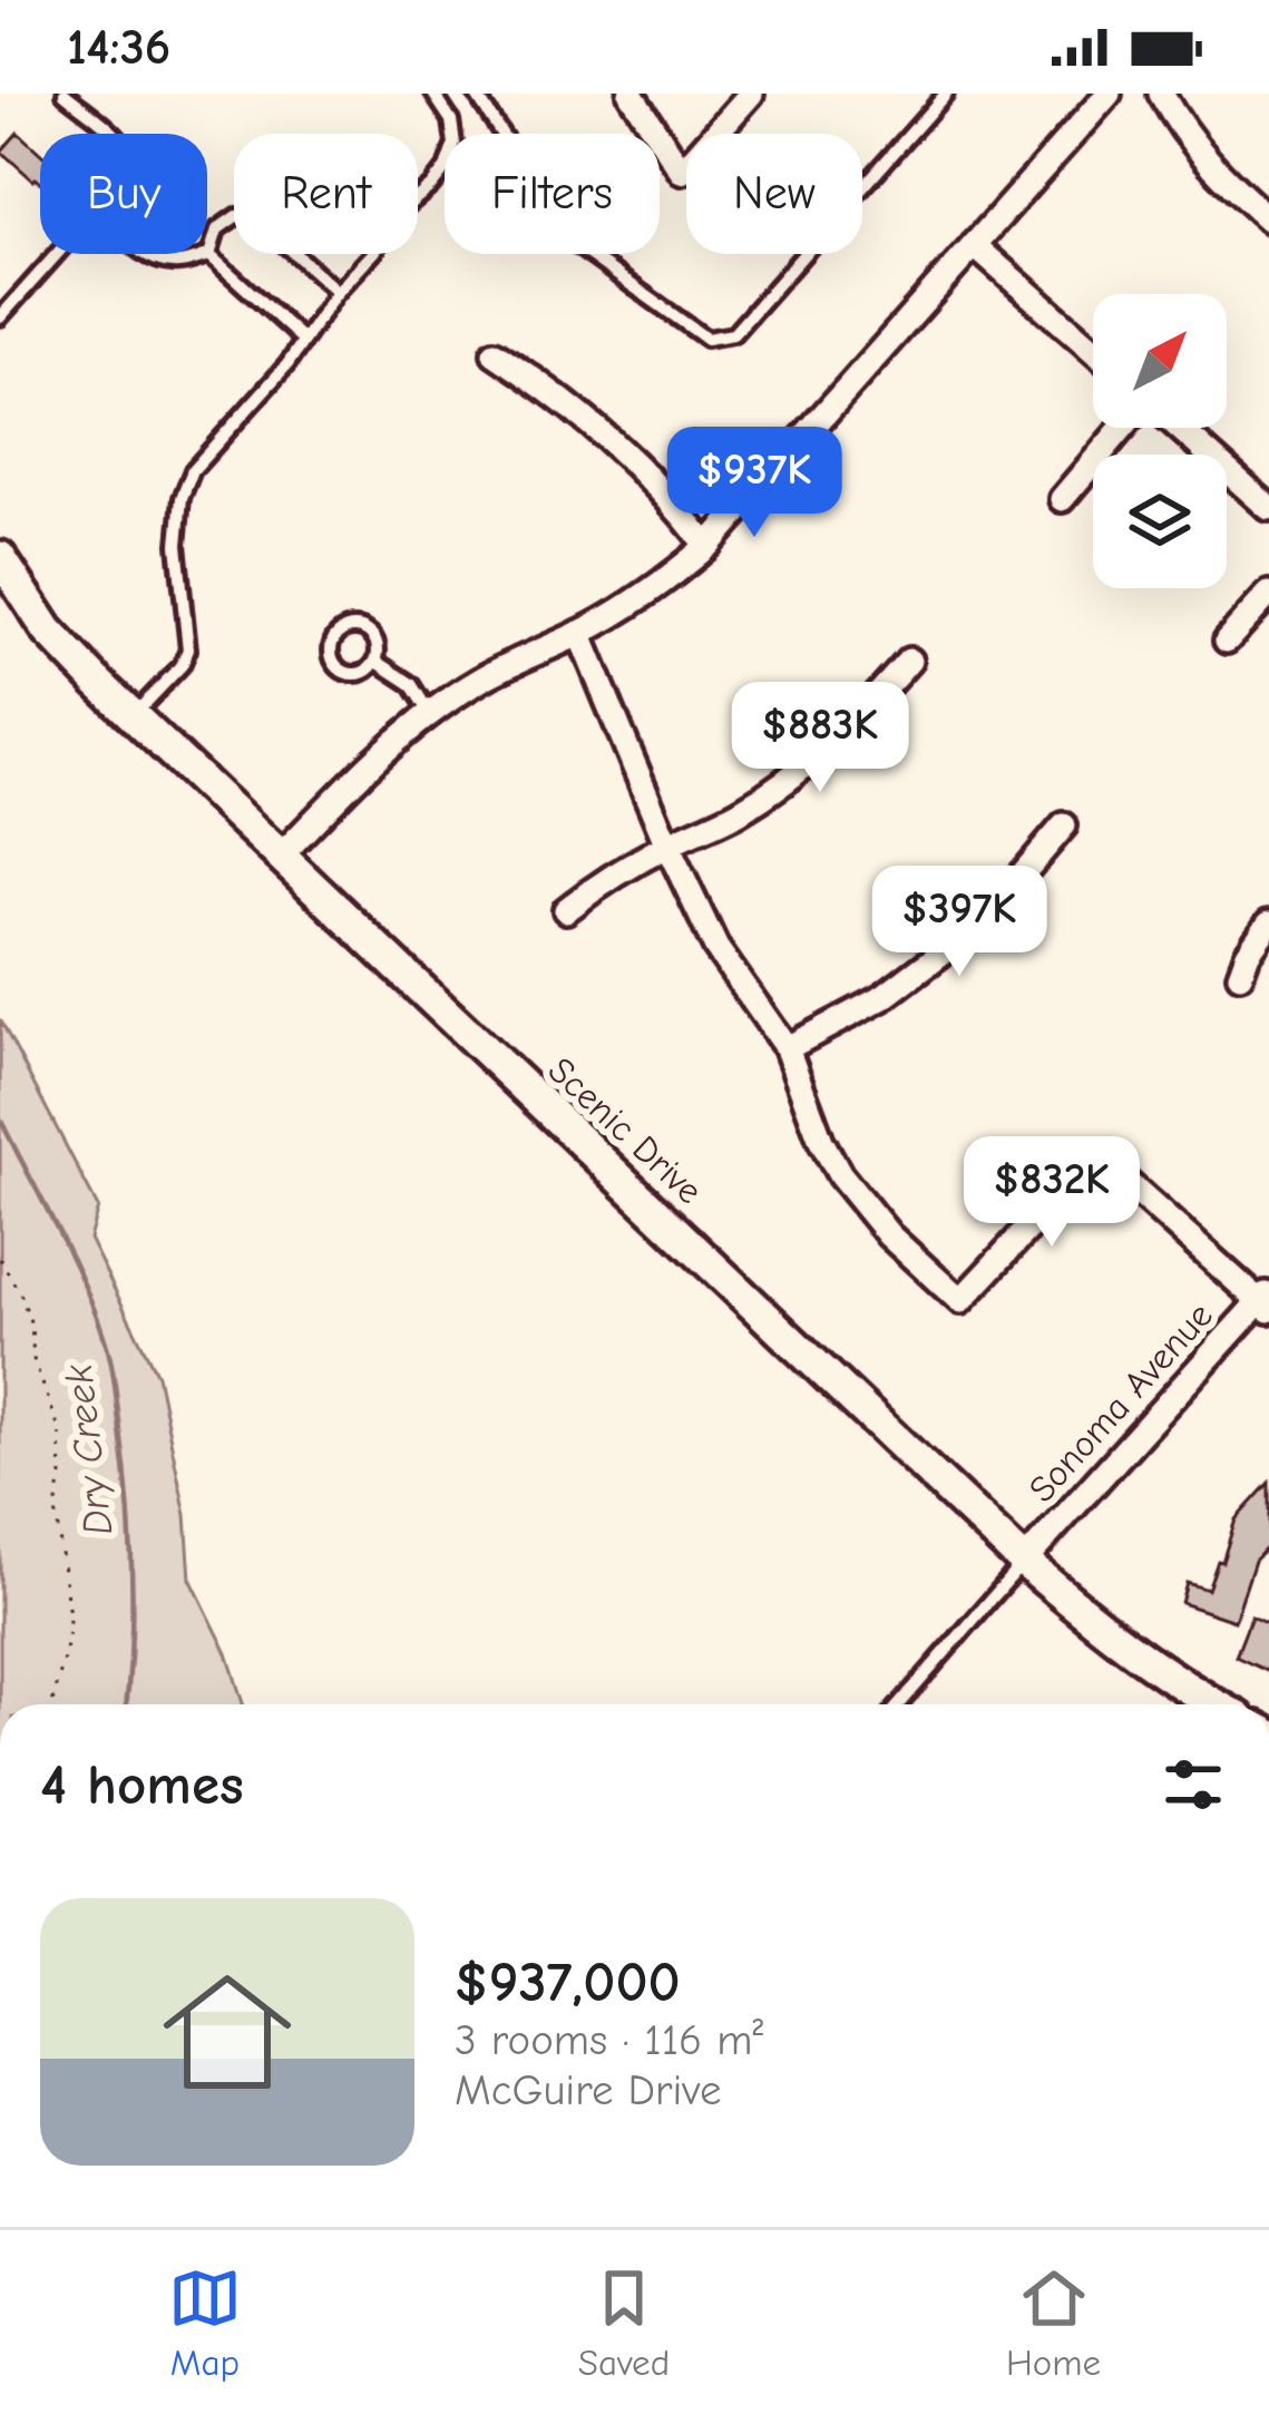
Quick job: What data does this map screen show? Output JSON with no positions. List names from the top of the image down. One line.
{"streets":{"main road":["Scenic Drive"],"street":["Sonoma Avenue"]},"crossings":[["Scenic Drive","Sonoma Avenue"]],"water":["Dry Creek"],"north":"top right","page":{"status":"14:36","chip":["Buy","Rent","Filters","New"],"price":["$937K","$883K","$397K","$832K"],"heading":"4 homes","list":[{"name":"$937,000","note":"3 rooms · 116 m² · McGuire Drive"}],"tabs":["Map","Saved","Home"]}}
